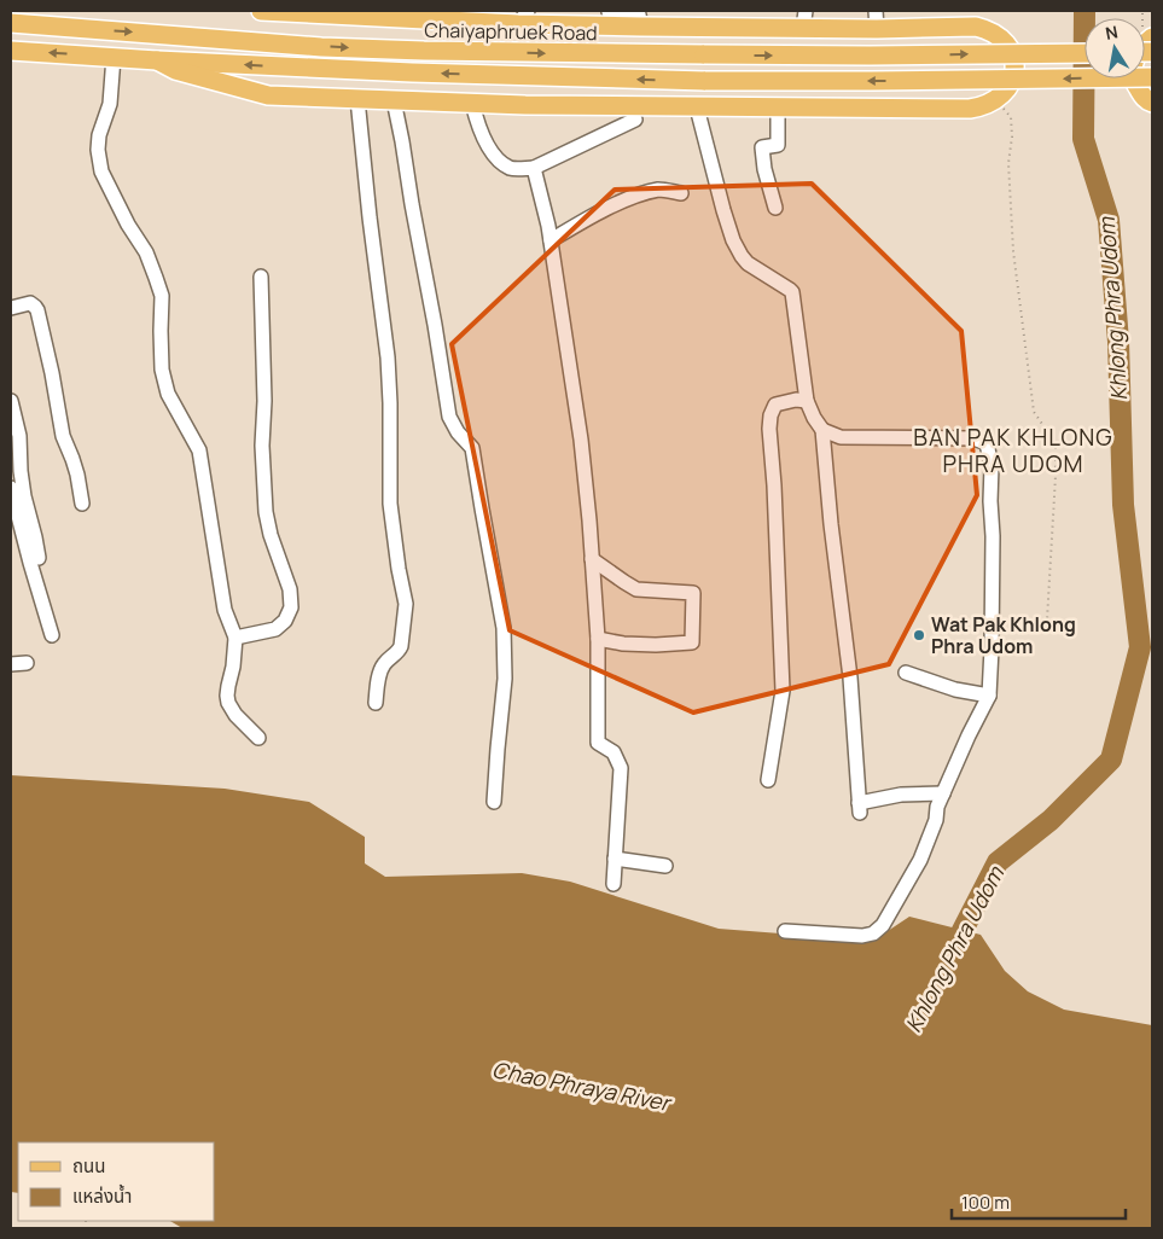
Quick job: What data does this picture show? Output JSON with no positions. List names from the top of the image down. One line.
{"streets":{"main road":["Chaiyaphruek Road"]},"districts":["BAN PAK KHLONG PHRA UDOM"],"water":["Khlong Phra Udom","Chao Phraya River"],"places":["Wat Pak Khlong Phra Udom"],"legend":["ถนน","แหล่งน้ำ"],"scale_bar":"100 m","north":"top"}
